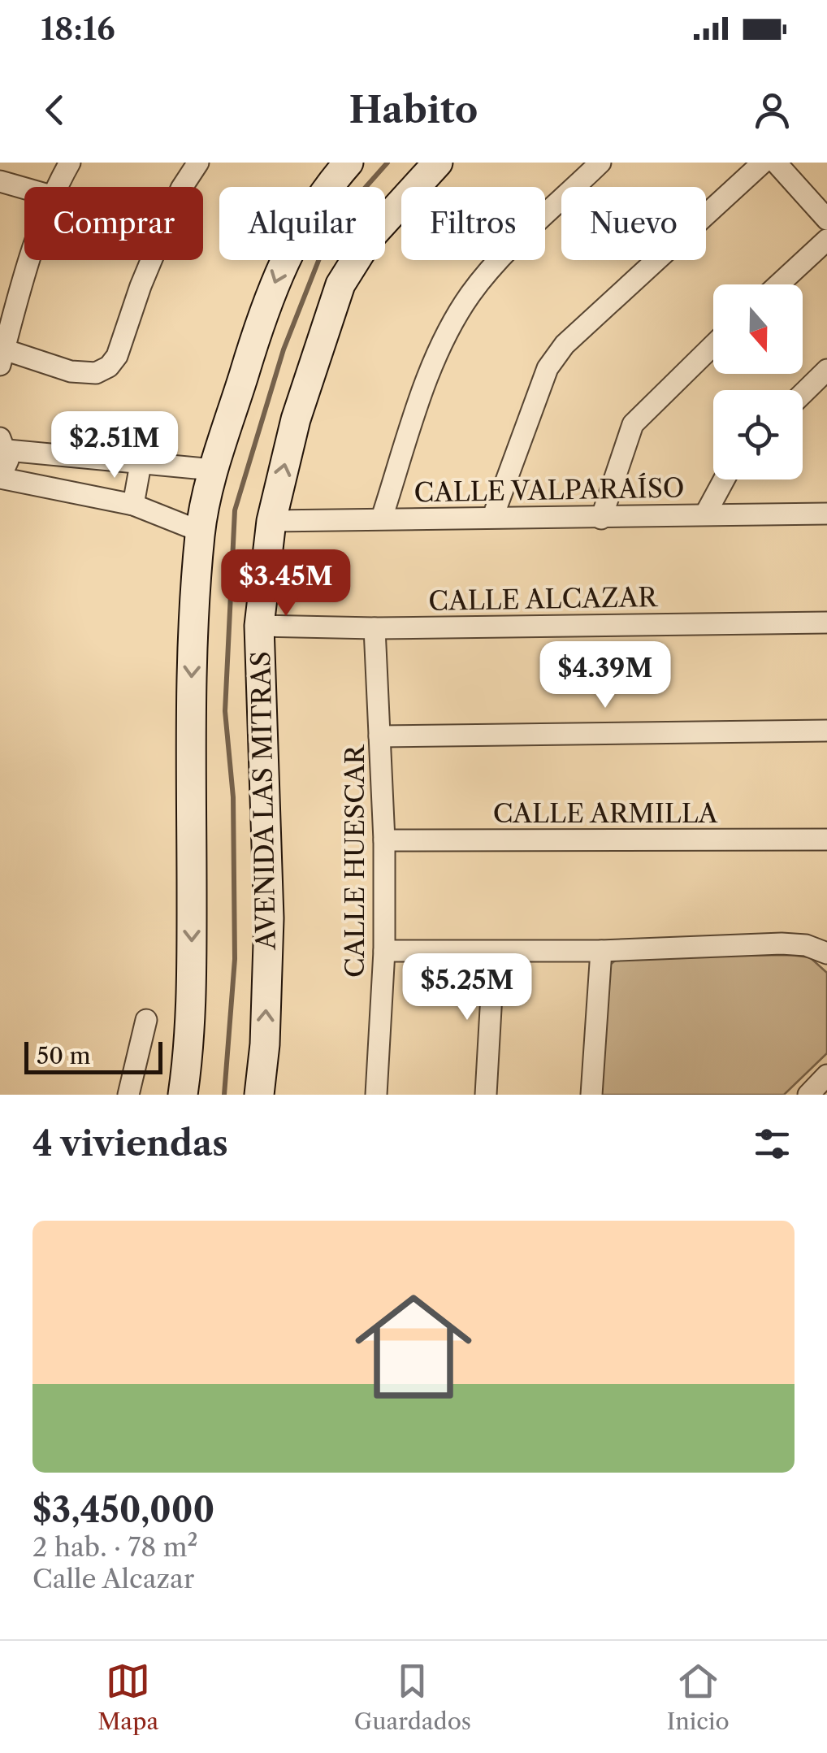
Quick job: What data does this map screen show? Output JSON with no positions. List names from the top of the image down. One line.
{"streets":{"street":["CALLE VALPARAÍSO","CALLE ALCAZAR","AVENIDA LAS MITRAS","CALLE ARMILLA","CALLE HUESCAR"]},"crossings":[["CALLE VALPARAÍSO","AVENIDA LAS MITRAS"],["CALLE ALCAZAR","AVENIDA LAS MITRAS"],["CALLE ALCAZAR","CALLE HUESCAR"],["CALLE ARMILLA","CALLE HUESCAR"]],"scale_bar":"50 m","north":"bottom","page":{"status":"18:16","header":"Habito","chip":["Comprar","Alquilar","Filtros","Nuevo"],"price":["$2.51M","$3.45M","$4.39M","$5.25M"],"scale":"50 m","heading":"4 viviendas","list":[{"name":"$3,450,000","note":"2 hab. · 78 m² · Calle Alcazar"}],"tabs":["Mapa","Guardados","Inicio"]}}
